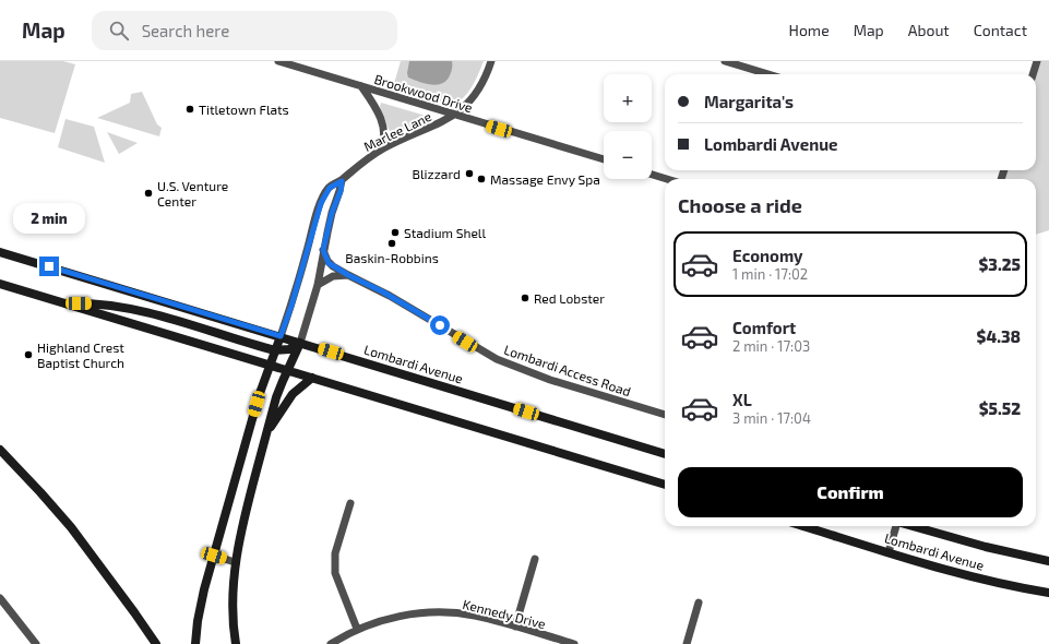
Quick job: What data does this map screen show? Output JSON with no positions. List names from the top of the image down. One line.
{"streets":{"main road":["Lombardi Avenue"],"street":["Brookwood Drive","Marlee Lane","Lombardi Access Road","Kennedy Drive"]},"crossings":[["Brookwood Drive","Marlee Lane"],["Marlee Lane","Lombardi Avenue"]],"places":["Titletown Flats","Blizzard","Massage Envy Spa","U.S. Venture Center","Stadium Shell","Baskin-Robbins","Red Lobster","Highland Crest Baptist Church"],"page":{"header":"Map","search":"Search here","nav":["Home","Map","About","Contact"],"map_buttons":["+","−"],"banner":["Margarita's","Lombardi Avenue"],"heading":"Choose a ride","bubble":"2 min","list":[{"name":"Economy","note":"1 min · 17:02","value":"$3.25"},{"name":"Comfort","note":"2 min · 17:03","value":"$4.38"},{"name":"XL","note":"3 min · 17:04","value":"$5.52"}],"buttons":"Confirm"}}
